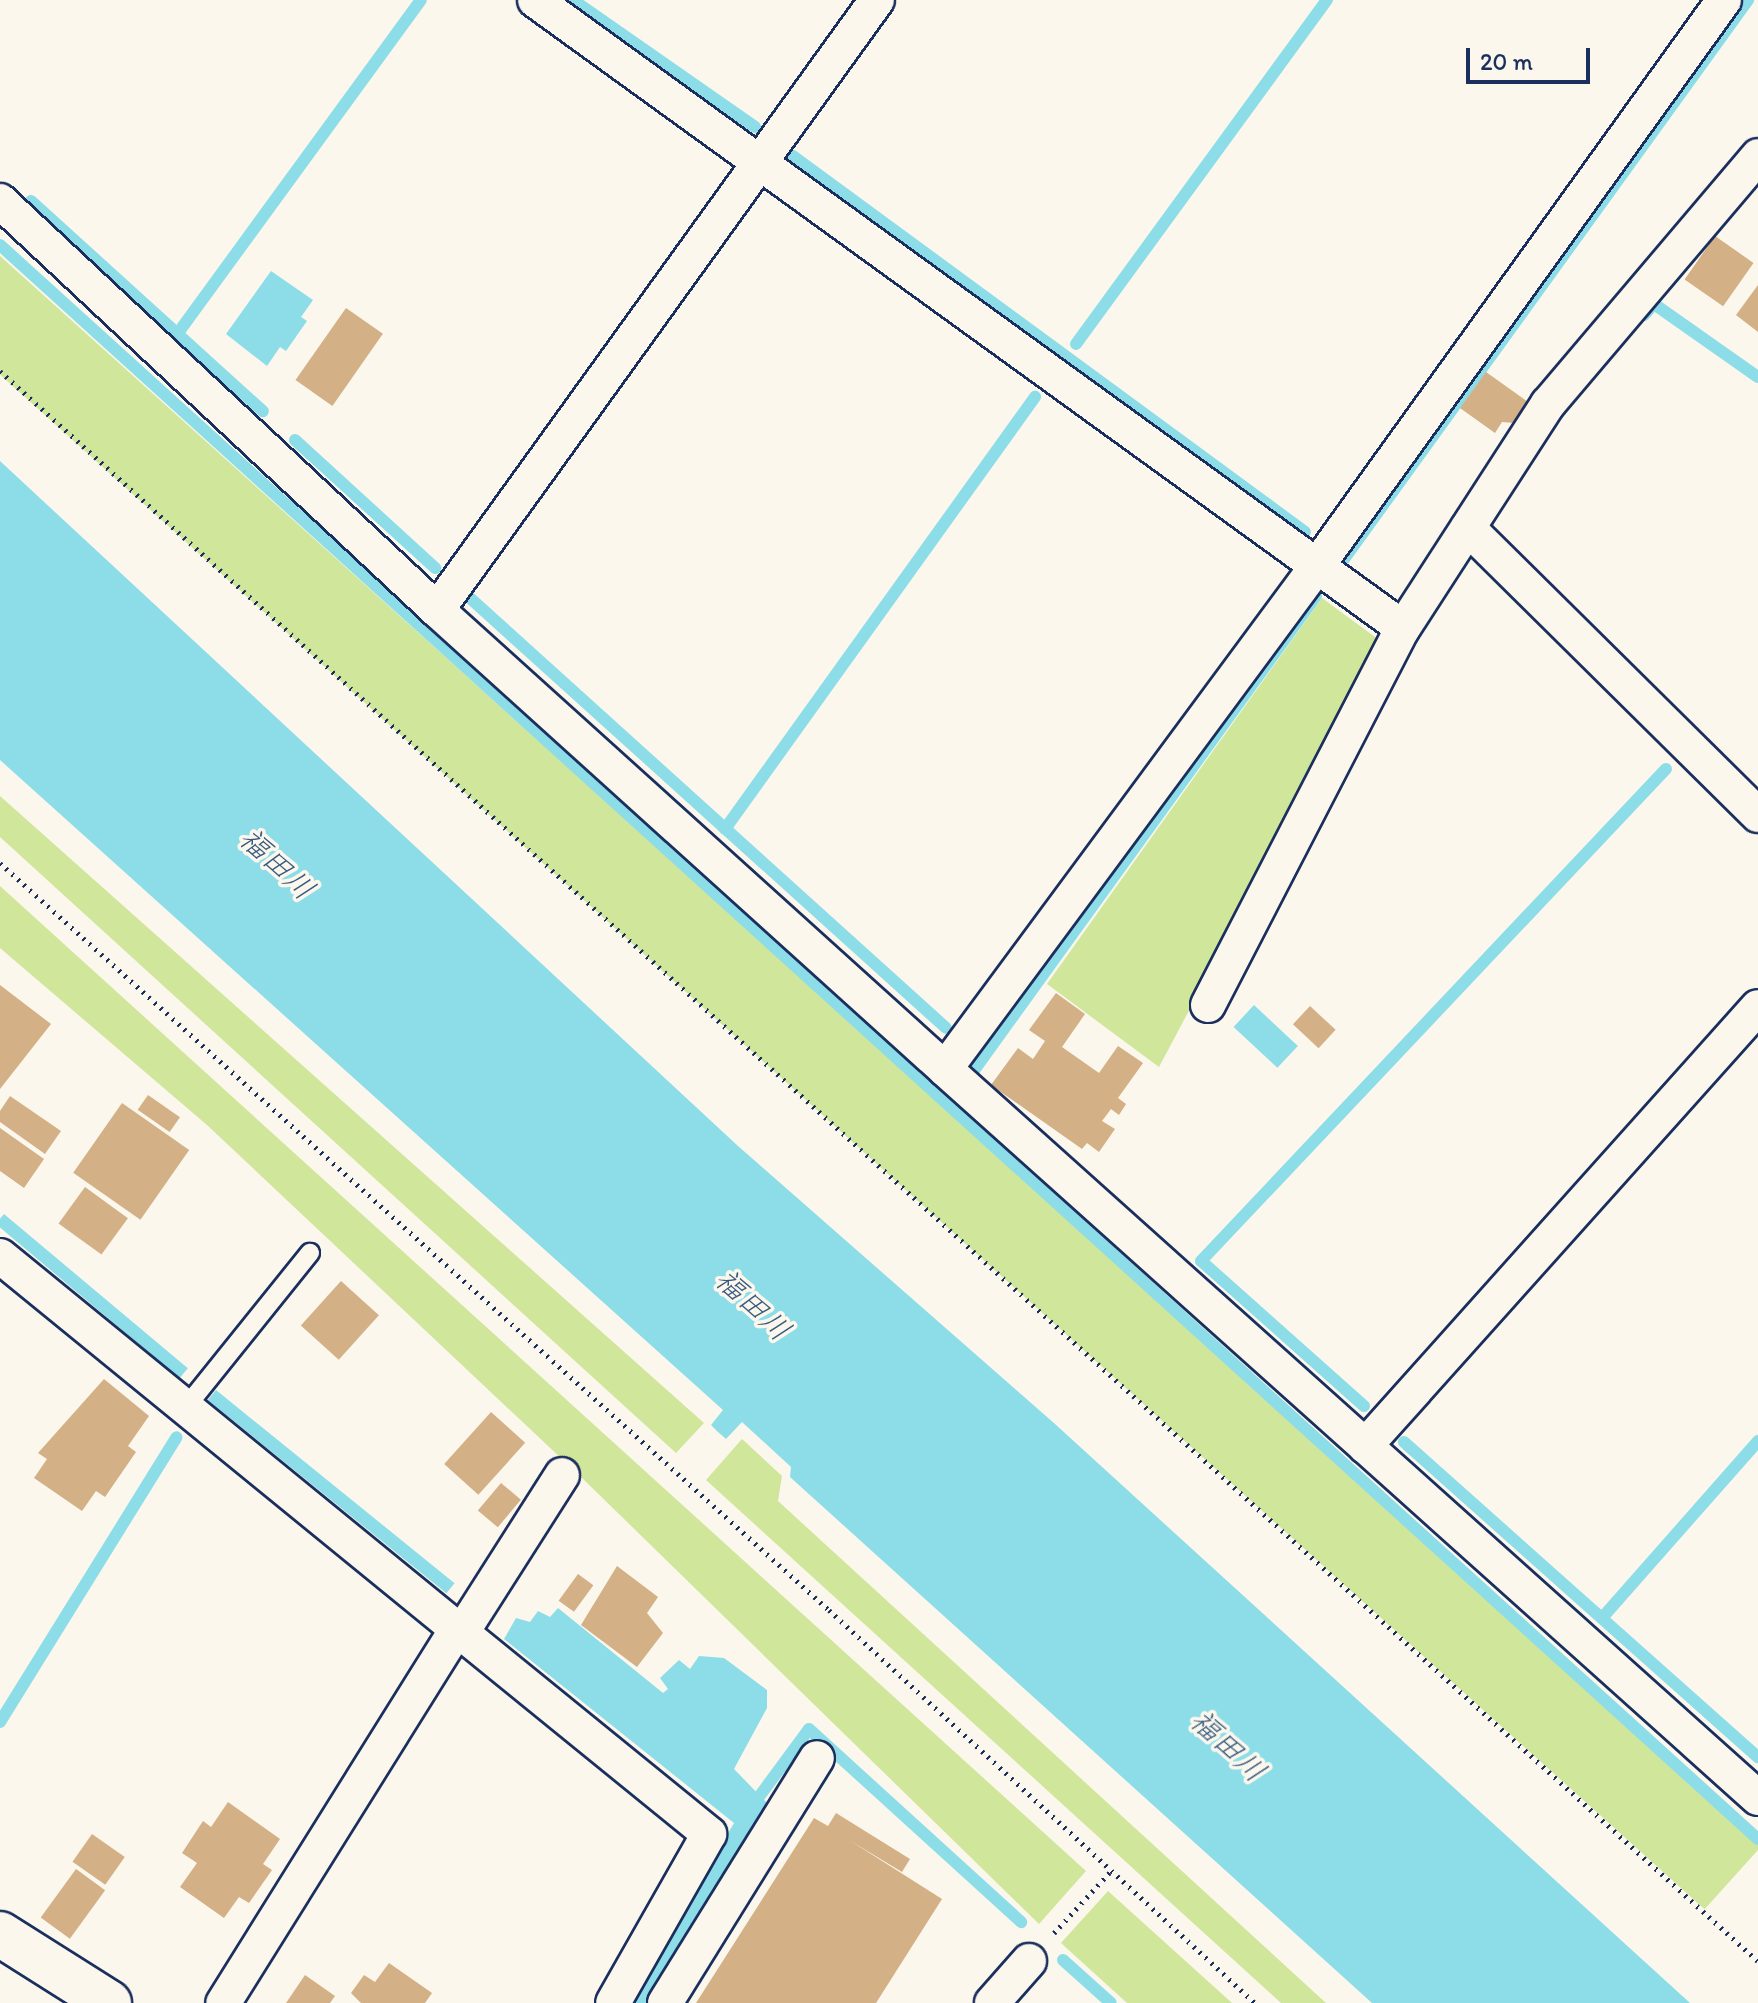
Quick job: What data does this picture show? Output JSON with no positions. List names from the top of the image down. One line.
{"water":["福田川"],"scale_bar":"20 m"}
